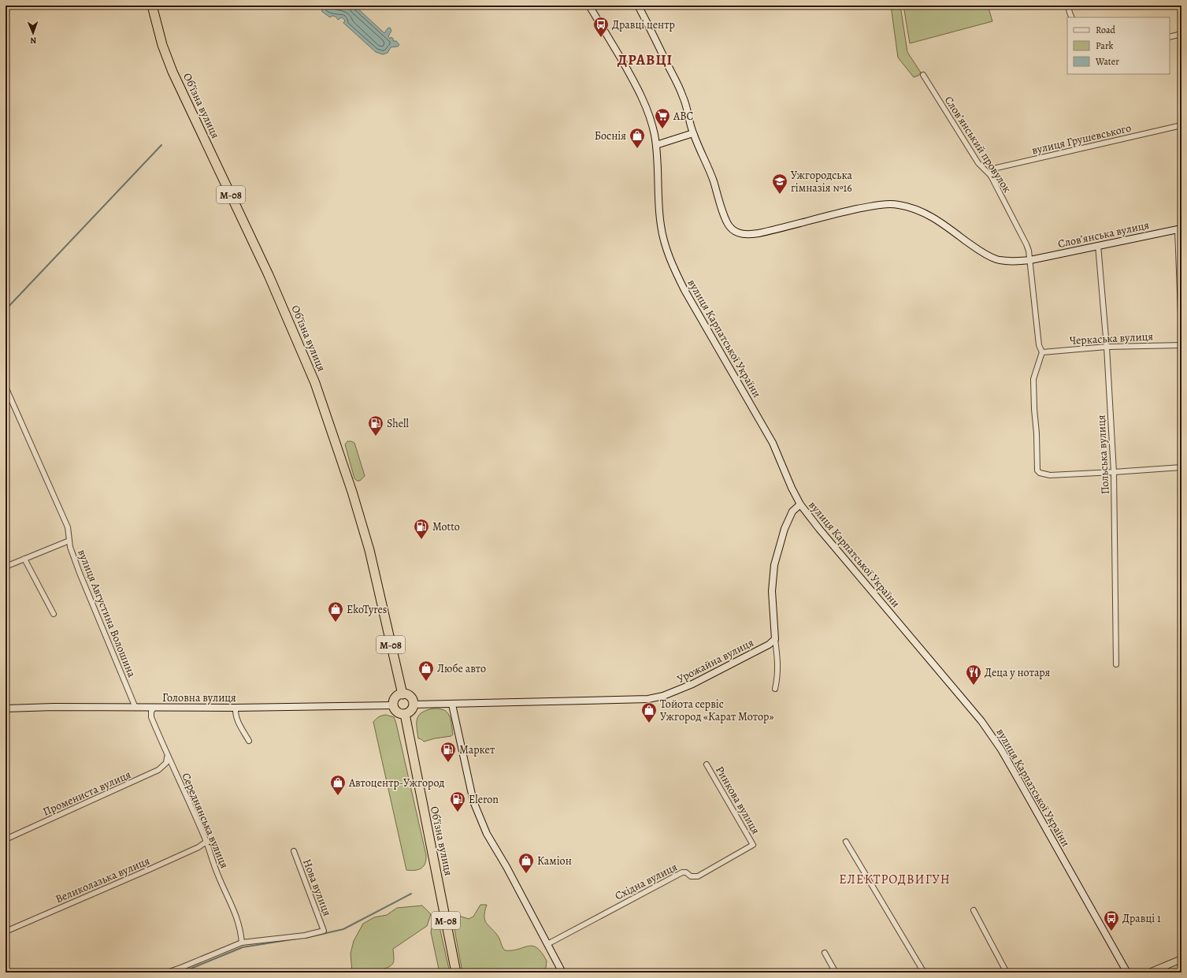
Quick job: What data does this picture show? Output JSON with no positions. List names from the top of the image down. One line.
{"streets":{"highway":["Обʼїзна вулиця","М-08"],"street":["вулиця Грушевського","Словʼянський провулок","Словʼянська вулиця","вулиця Карпатської України","Черкаська вулиця","Польська вулиця","вулиця Августина Волошина","Урожайна вулиця","Головна вулиця","Промениста вулиця","Ринкова вулиця","Середнянська вулиця","Великолазька вулиця","Східна вулиця","Нова вулиця"]},"crossings":[["Обʼїзна вулиця","Головна вулиця"],["вулиця Грушевського","Словʼянський провулок"],["Словʼянський провулок","Словʼянська вулиця"],["Словʼянський провулок","Черкаська вулиця"],["Словʼянська вулиця","Польська вулиця"],["Черкаська вулиця","Польська вулиця"],["вулиця Августина Волошина","Головна вулиця"],["Головна вулиця","Середнянська вулиця"],["Промениста вулиця","Середнянська вулиця"],["Ринкова вулиця","Східна вулиця"],["Середнянська вулиця","Великолазька вулиця"],["Середнянська вулиця","Нова вулиця"]],"districts":["ДРАВЦІ","ЕЛЕКТРОДВИГУН"],"places":{"bus stop":["Дравці центр","Дравці 1"],"supermarket":["ABC"],"shop":["Боснія","EkoTyres","Любе авто","Тойота сервіс Ужгород «Карат Мотор»","Автоцентр-Ужгород","Каміон"],"school or university":["Ужгородська гімназія №16"],"fuel station":["Shell","Motto","Маркет","Eleron"],"restaurant":["Деца у нотаря"]},"legend":["Road","Park","Water"],"north":"bottom"}
